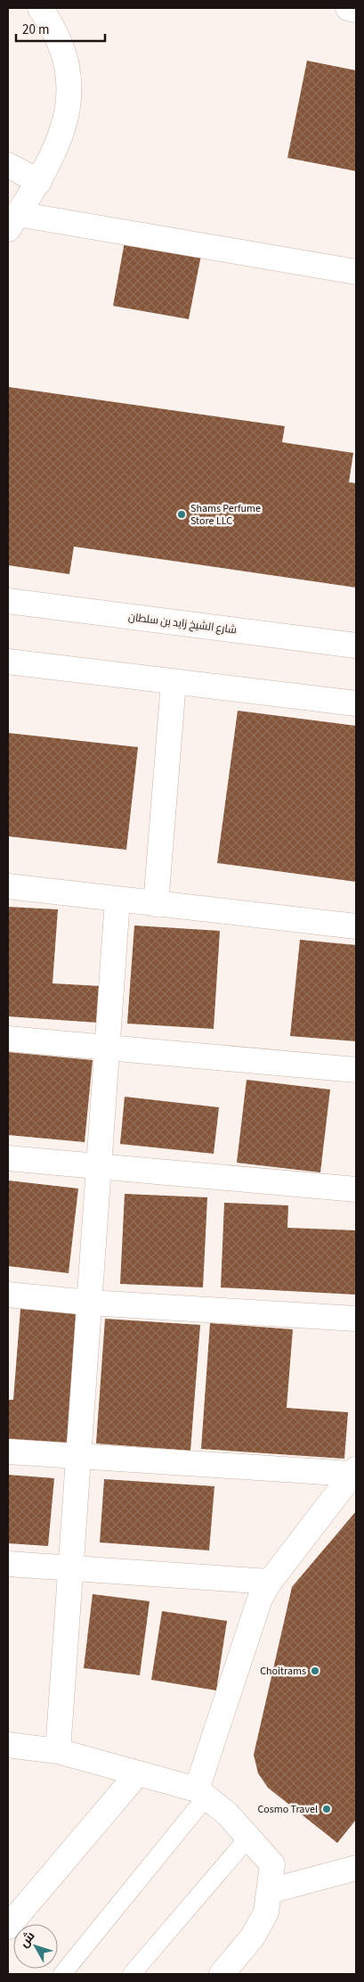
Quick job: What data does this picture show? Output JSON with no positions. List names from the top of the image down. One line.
{"streets":{"street":["شارع الشيخ زايد بن سلطان"]},"places":["Shams Perfume Store LLC","Choitrams","Cosmo Travel"],"scale_bar":"20 m","north":"top left"}
